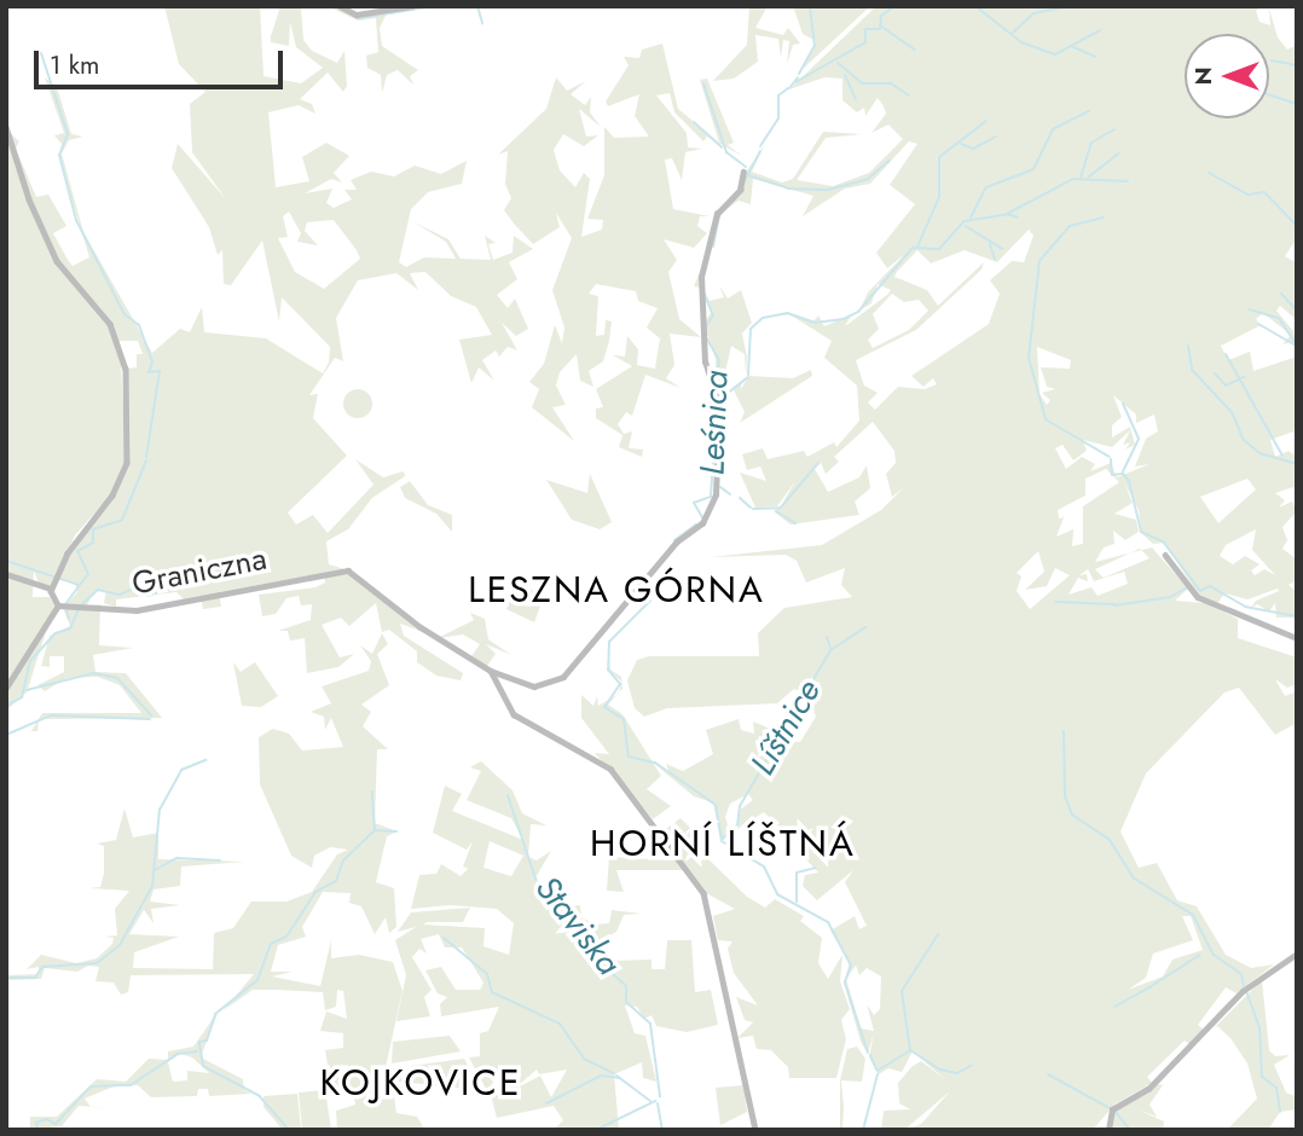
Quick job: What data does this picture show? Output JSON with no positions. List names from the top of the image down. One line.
{"streets":{"street":["Graniczna"]},"districts":["LESZNA GÓRNA","HORNÍ LÍŠTNÁ","KOJKOVICE"],"water":["Leśnica","Líštnice","Staviska"],"scale_bar":"1 km","north":"left"}
